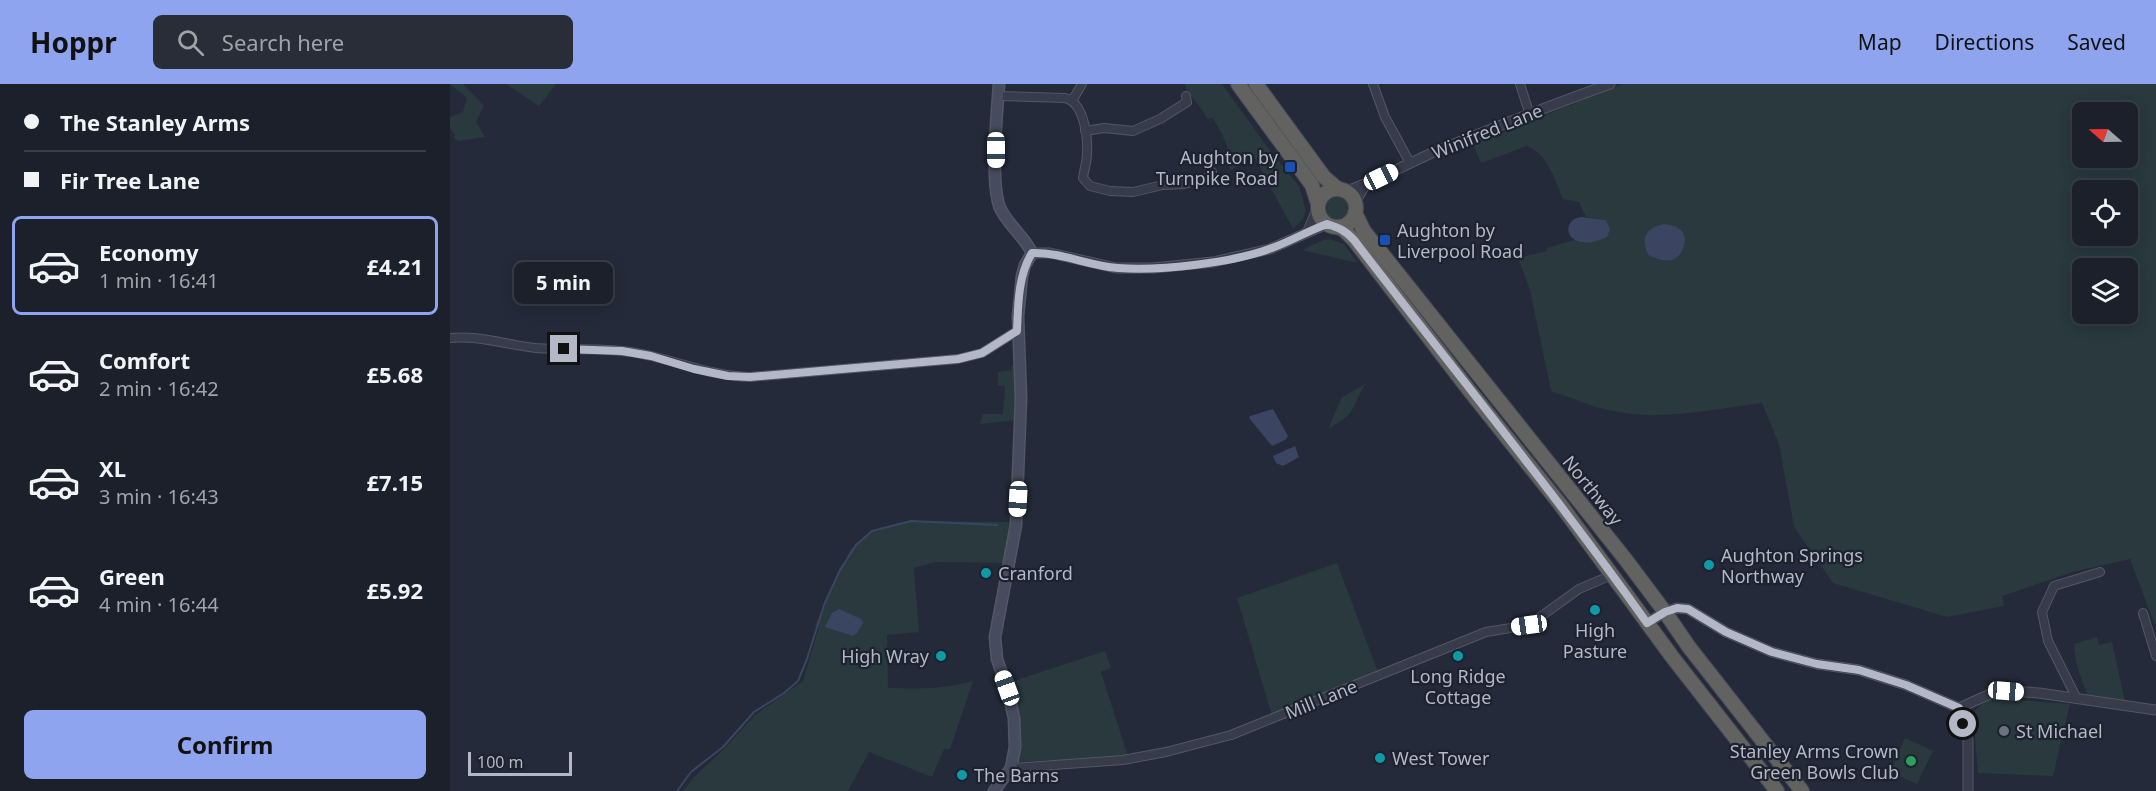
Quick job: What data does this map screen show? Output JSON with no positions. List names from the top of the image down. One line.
{"streets":{"highway":["Northway"],"street":["Winifred Lane","Mill Lane"]},"crossings":[["Winifred Lane","Northway"],["Northway","Mill Lane"]],"places":{"transit":["Aughton by Turnpike Road","Aughton by Liverpool Road"],"other":["Aughton Springs Northway","Cranford","High Pasture","High Wray","Long Ridge Cottage","St Michael","West Tower","Stanley Arms Crown Green Bowls Club","The Barns"]},"scale_bar":"100 m","north":"left","page":{"header":"Hoppr","search":"Search here","nav":["Map","Directions","Saved"],"banner":["The Stanley Arms","Fir Tree Lane"],"list":[{"name":"Economy","note":"1 min · 16:41","value":"£4.21"},{"name":"Comfort","note":"2 min · 16:42","value":"£5.68"},{"name":"XL","note":"3 min · 16:43","value":"£7.15"},{"name":"Green","note":"4 min · 16:44","value":"£5.92"}],"bubble":"5 min","buttons":"Confirm","scale":"100 m"}}
